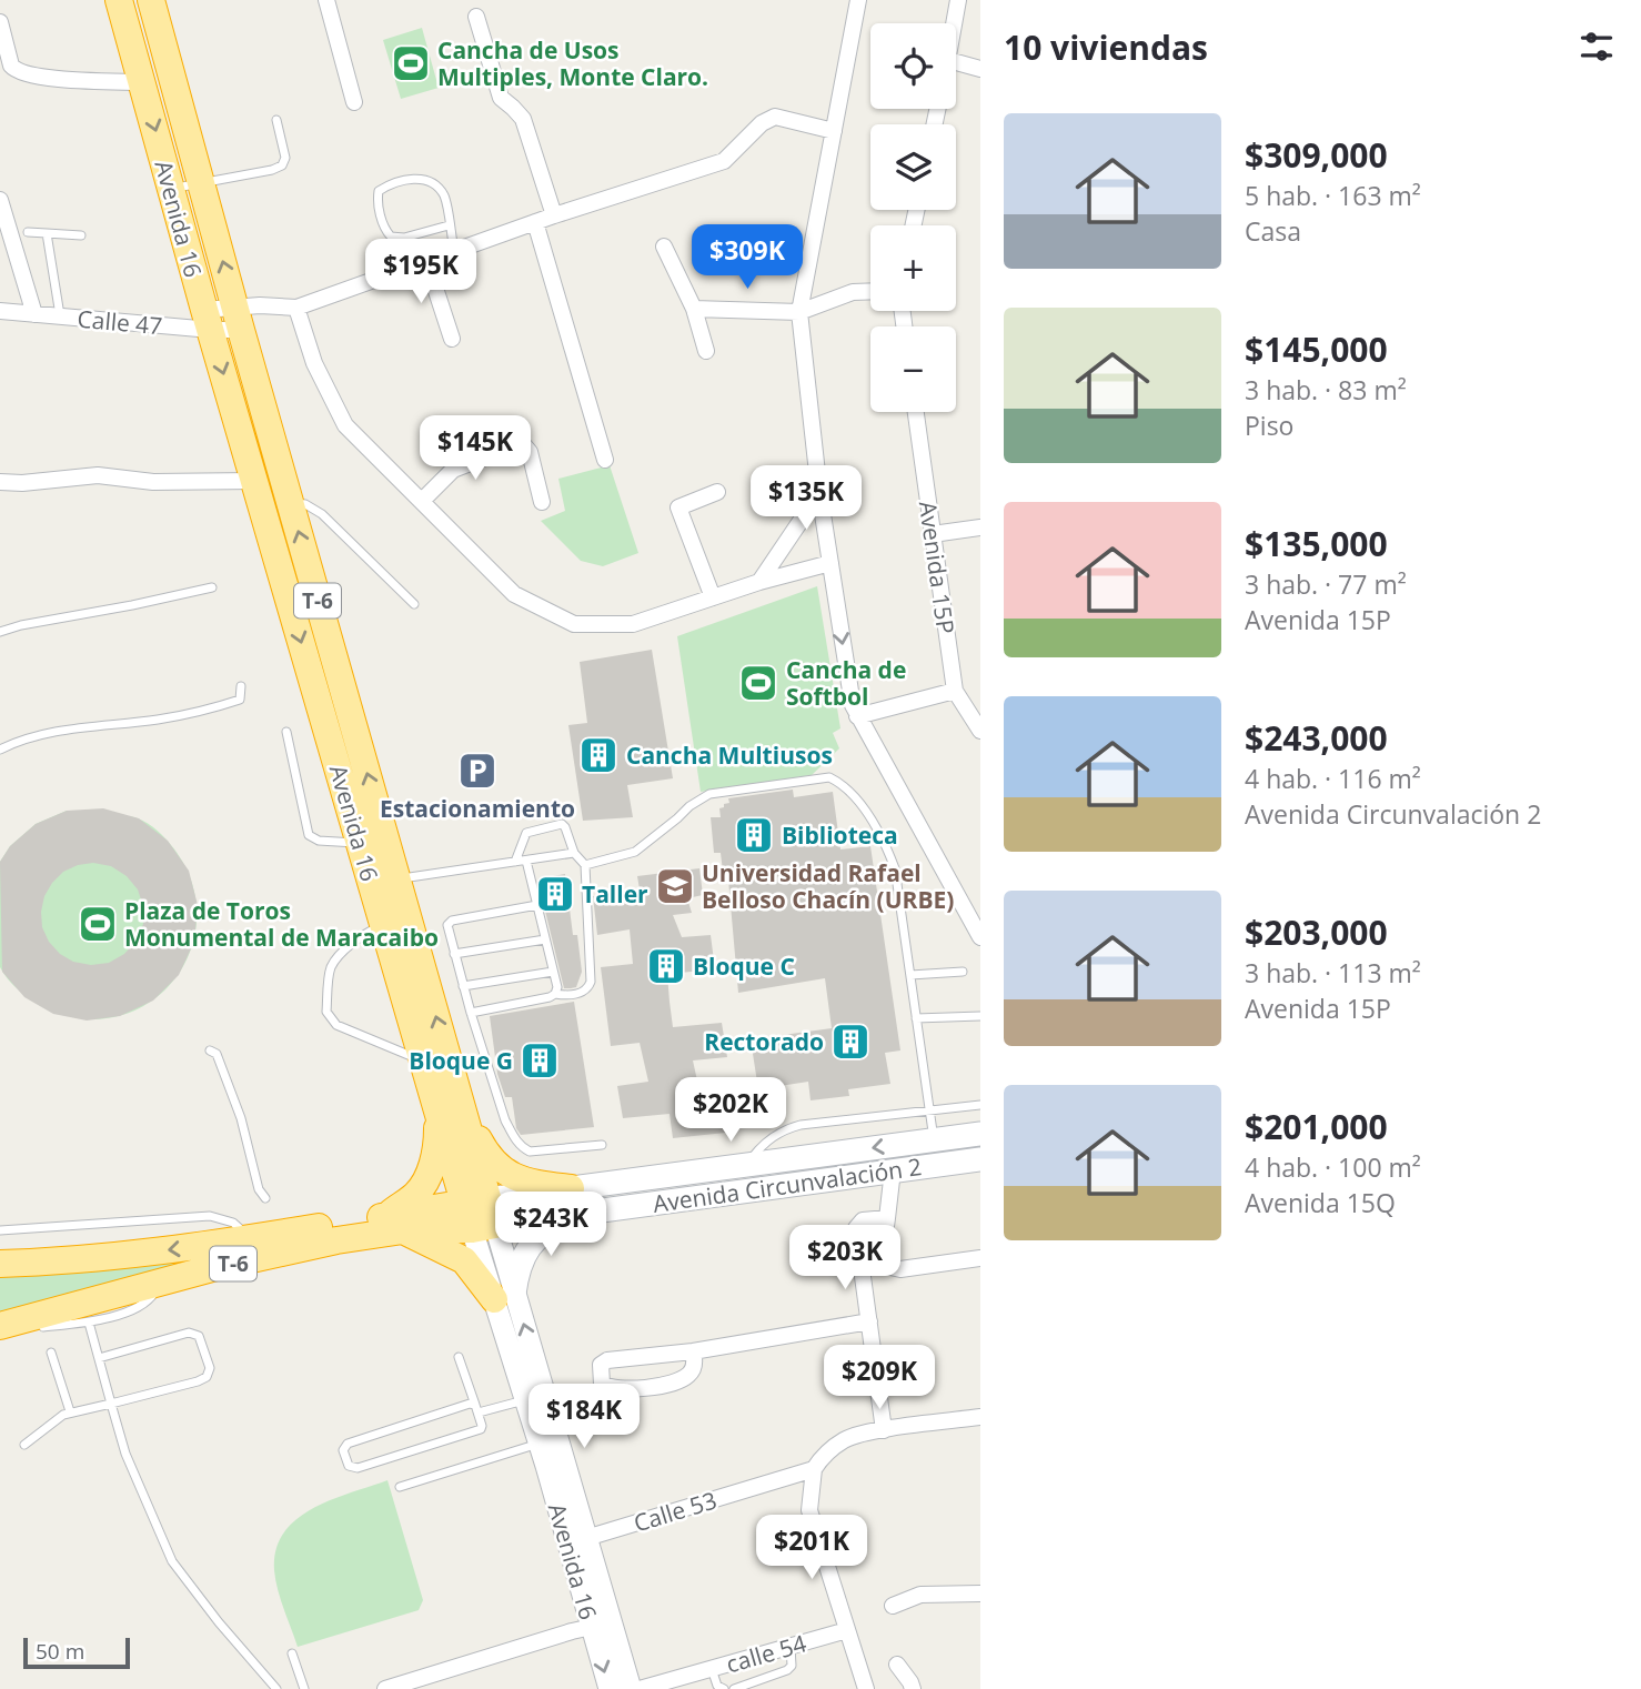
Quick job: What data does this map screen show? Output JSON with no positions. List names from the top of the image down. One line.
{"streets":{"highway":["Avenida 16","T-6","Avenida Circunvalación 2"],"street":["Calle 47","Avenida 15P","Calle 53","calle 54"]},"crossings":[["Avenida 16","Calle 47"],["Avenida 16","Avenida Circunvalación 2"],["Avenida 16","Calle 53"]],"places":{"sports":["Cancha de Usos Multiples, Monte Claro.","Cancha de Softbol","Plaza de Toros Monumental de Maracaibo"],"building":["Cancha Multiusos","Biblioteca","Taller","Bloque C","Rectorado","Bloque G"],"parking":["Estacionamiento"],"school or university":["Universidad Rafael Belloso Chacín (URBE)"]},"scale_bar":"50 m","page":{"heading":"10 viviendas","map_buttons":["+","−"],"list":[{"name":"$309,000","note":"5 hab. · 163 m² · Casa"},{"name":"$145,000","note":"3 hab. · 83 m² · Piso"},{"name":"$135,000","note":"3 hab. · 77 m² · Avenida 15P"},{"name":"$243,000","note":"4 hab. · 116 m² · Avenida Circunvalación 2"},{"name":"$203,000","note":"3 hab. · 113 m² · Avenida 15P"},{"name":"$201,000","note":"4 hab. · 100 m² · Avenida 15Q"}],"price":["$309K","$195K","$145K","$135K","$202K","$243K","$203K","$209K","$184K","$201K"],"scale":"50 m"}}
